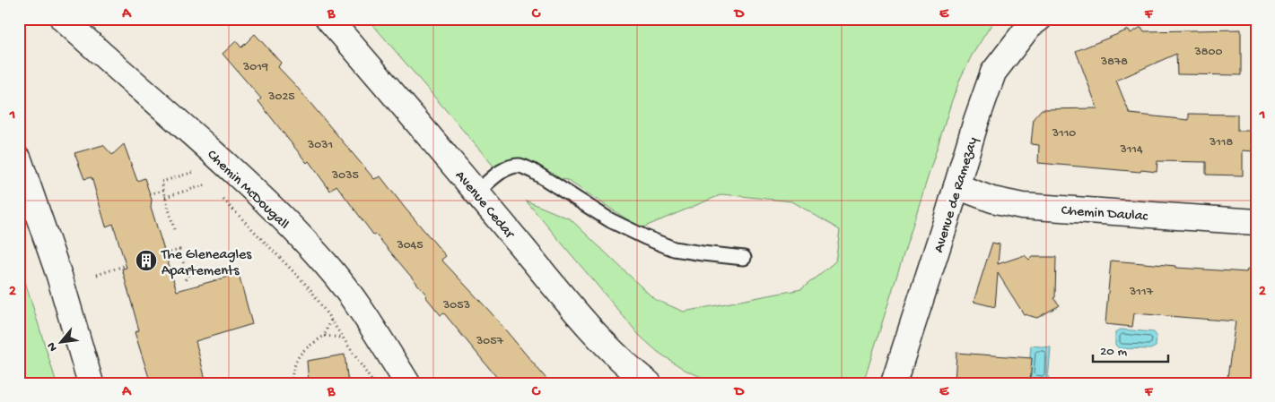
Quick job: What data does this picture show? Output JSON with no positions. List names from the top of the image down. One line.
{"streets":{"street":["Chemin McDougall","Avenue de Ramezay","Avenue Cedar","Chemin Daulac"]},"crossings":[["Avenue de Ramezay","Chemin Daulac"]],"places":{"building":["The Gleneagles Apartements"]},"house_numbers":["3800","3878","3019","3025","3110","3118","3031","3114","3035","3045","3117","3053","3057"],"scale_bar":"20 m","north":"bottom left","grid":{"columns":["A","B","C","D","E","F"],"rows":["1","2"]}}
